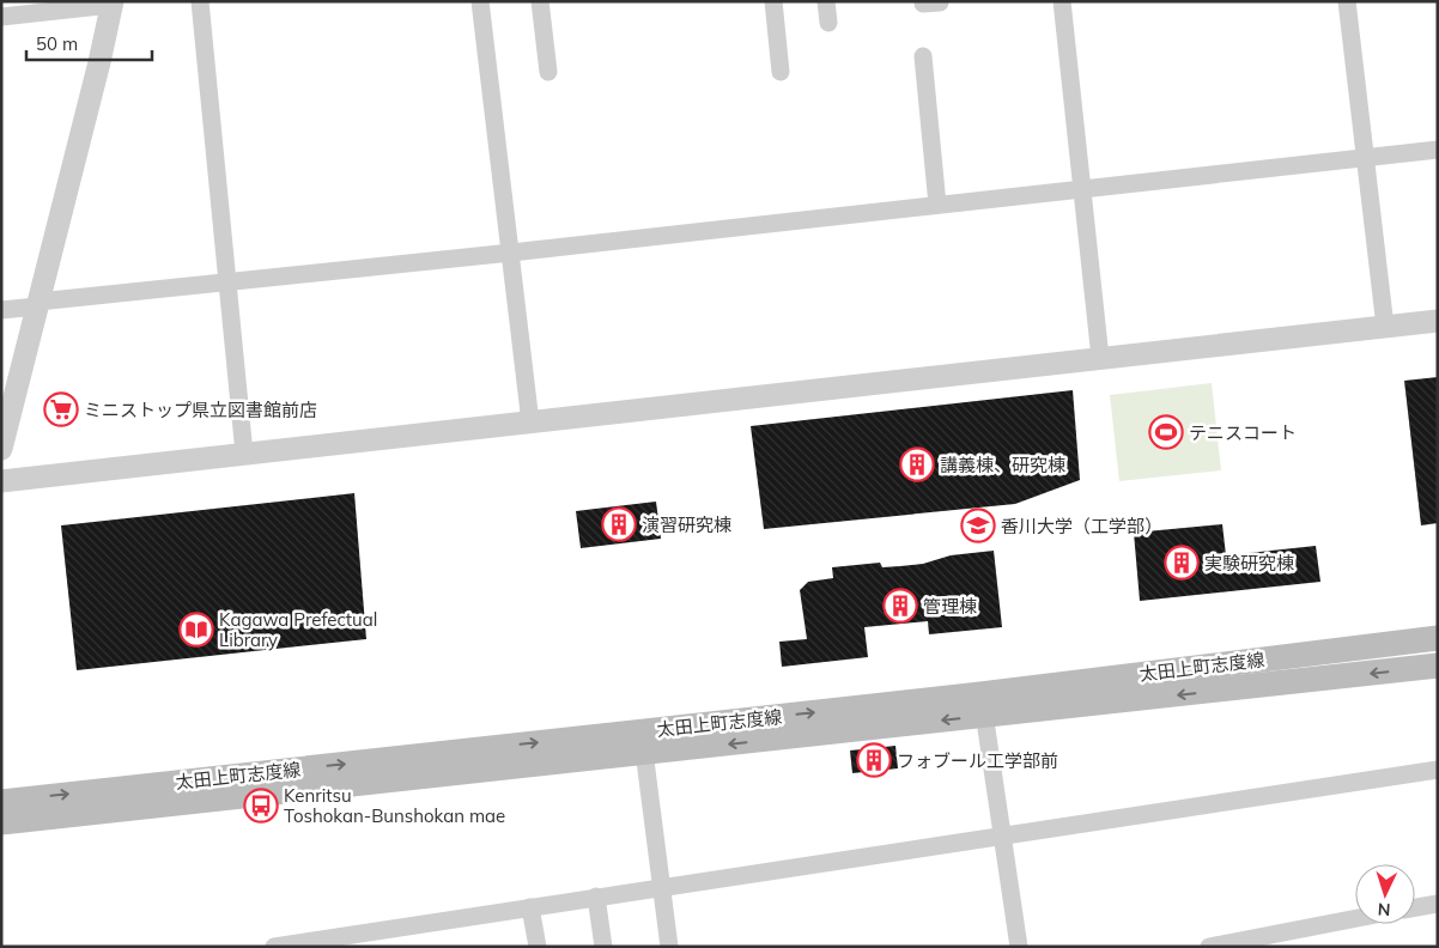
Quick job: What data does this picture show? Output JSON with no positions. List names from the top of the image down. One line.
{"streets":{"main road":["太田上町志度線"]},"places":{"supermarket":["ミニストップ県立図書館前店"],"sports":["テニスコート"],"building":["講義棟、研究棟","演習研究棟","実験研究棟","管理棟","フォブール工学部前"],"school or university":["香川大学（工学部）"],"library":["Kagawa Prefectual Library"],"bus stop":["Kenritsu Toshokan-Bunshokan mae"]},"scale_bar":"50 m","north":"bottom"}
